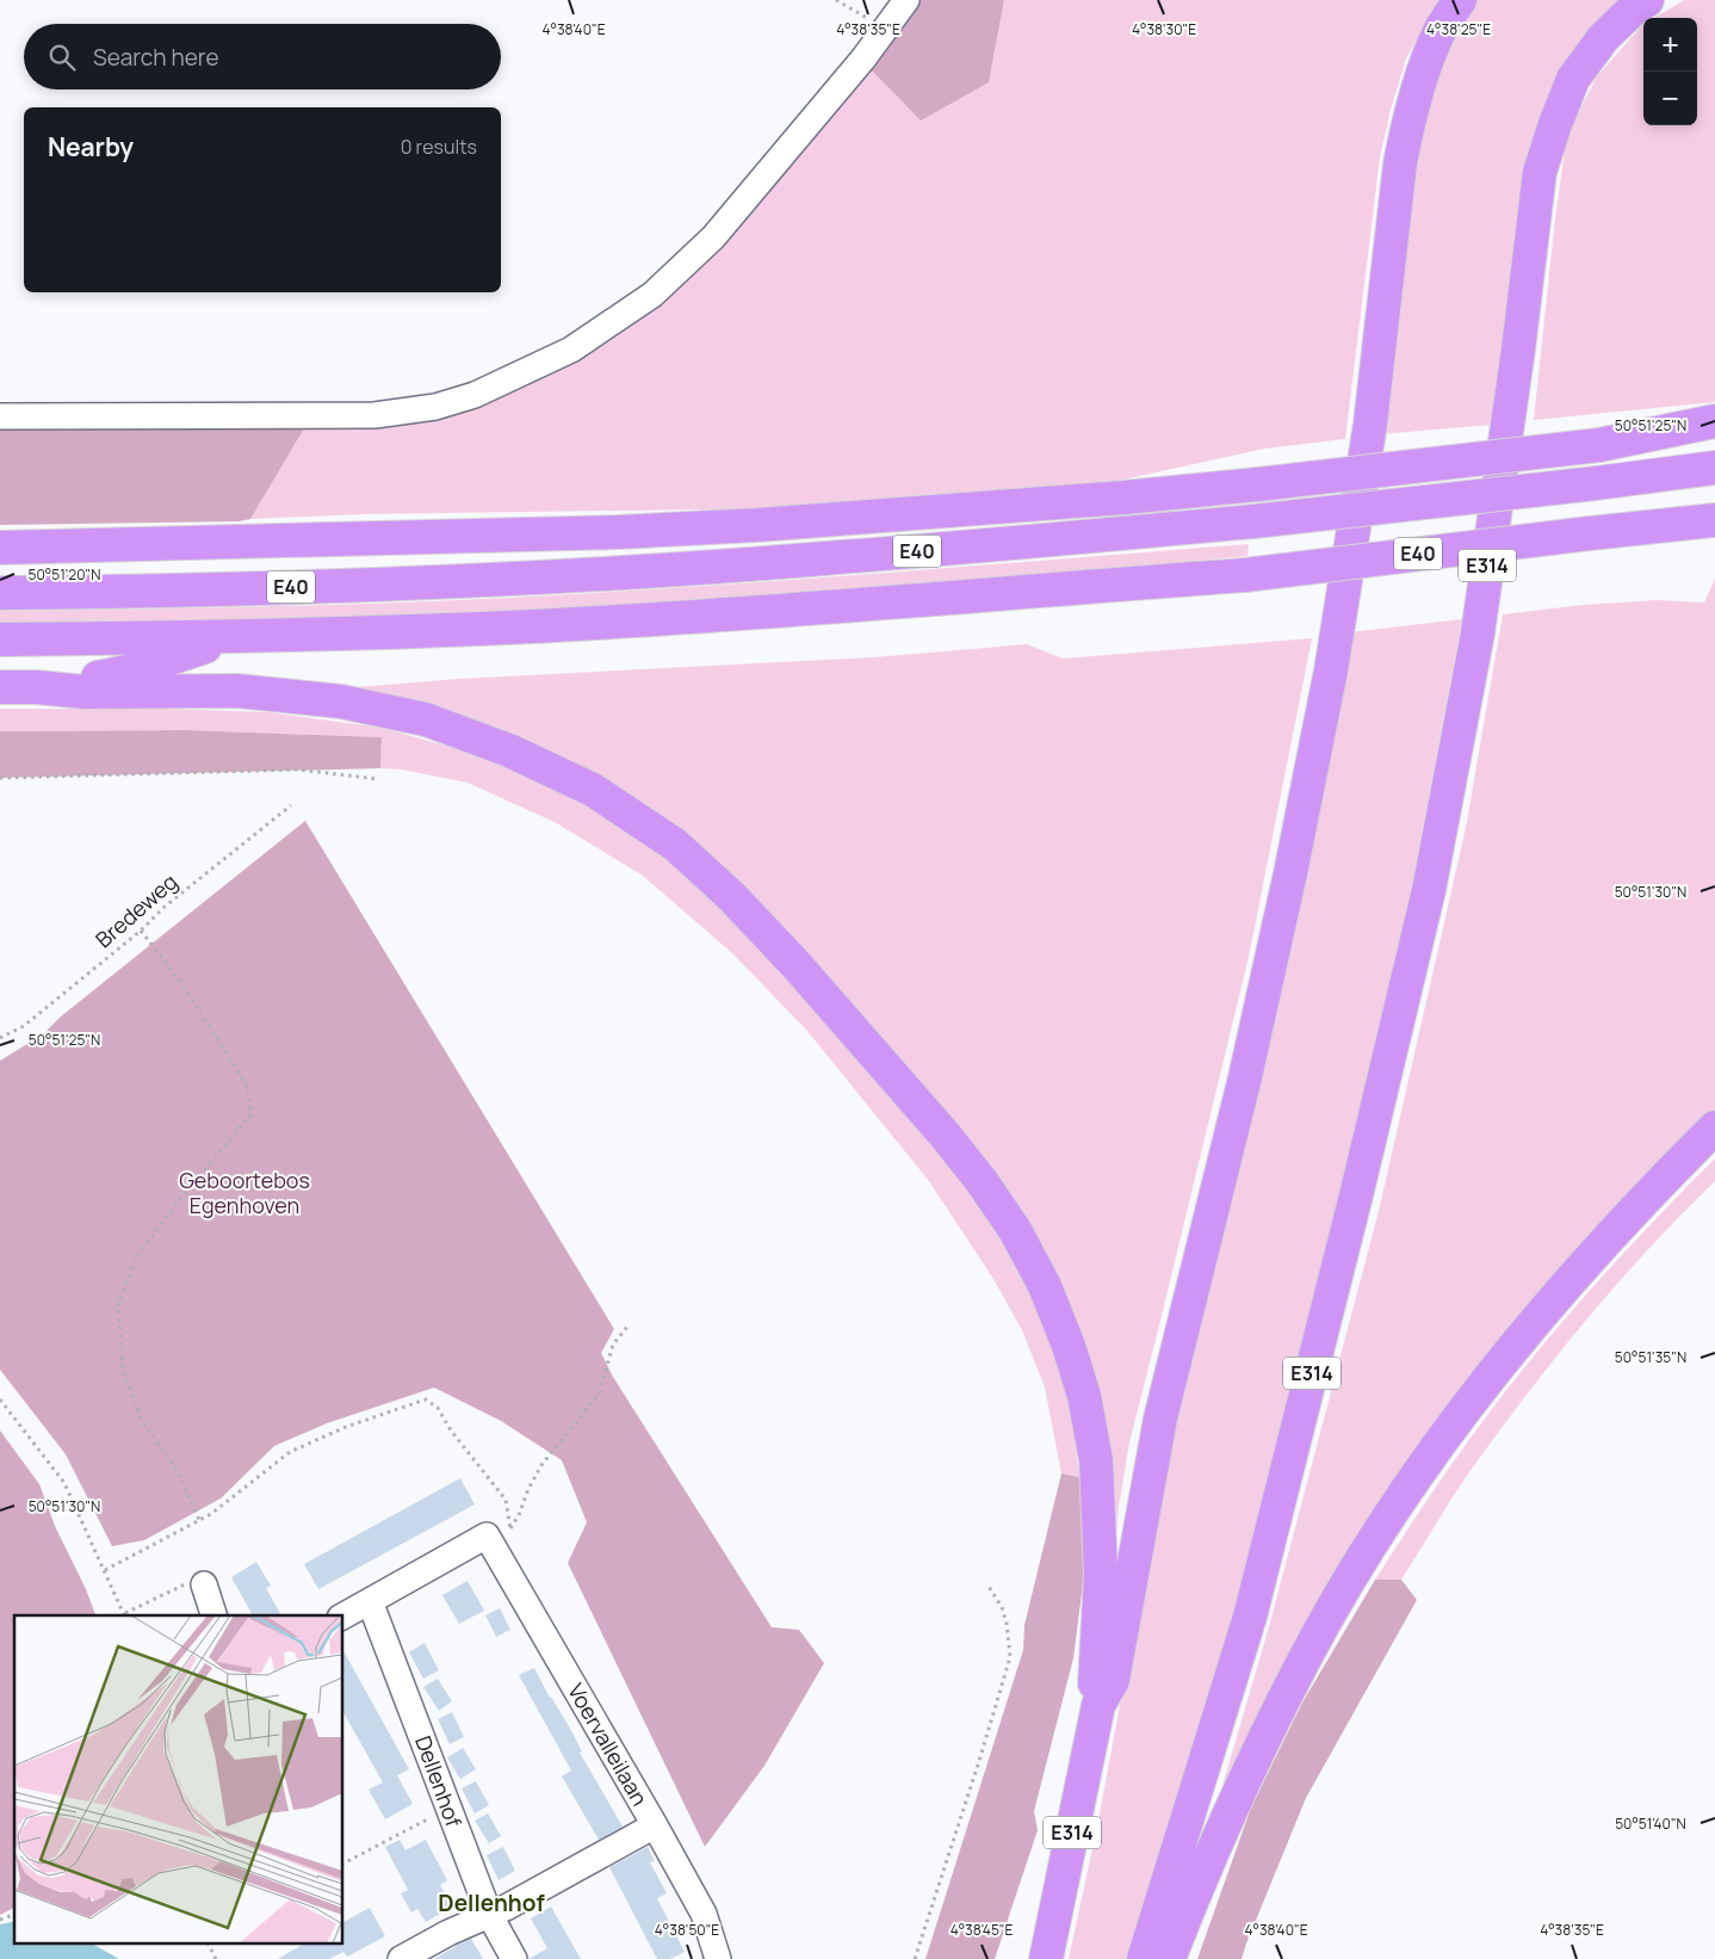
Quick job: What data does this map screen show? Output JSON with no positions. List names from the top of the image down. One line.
{"streets":{"highway":["E40","E314"],"street":["Voervalleilaan","Dellenhof"],"path":["Bredeweg"]},"districts":["Dellenhof"],"parks":["Geboortebos Egenhoven"],"page":{"map_buttons":["+","−"],"search":"Search here","heading":["Nearby","0 results"]},"coordinates":["4°38'40\"E","4°38'35\"E","4°38'25\"E","4°38'30\"E","50°51'25\"N","50°51'20\"N","50°51'30\"N","50°51'35\"N","50°51'40\"N","4°38'50\"E","4°38'45\"E"]}
